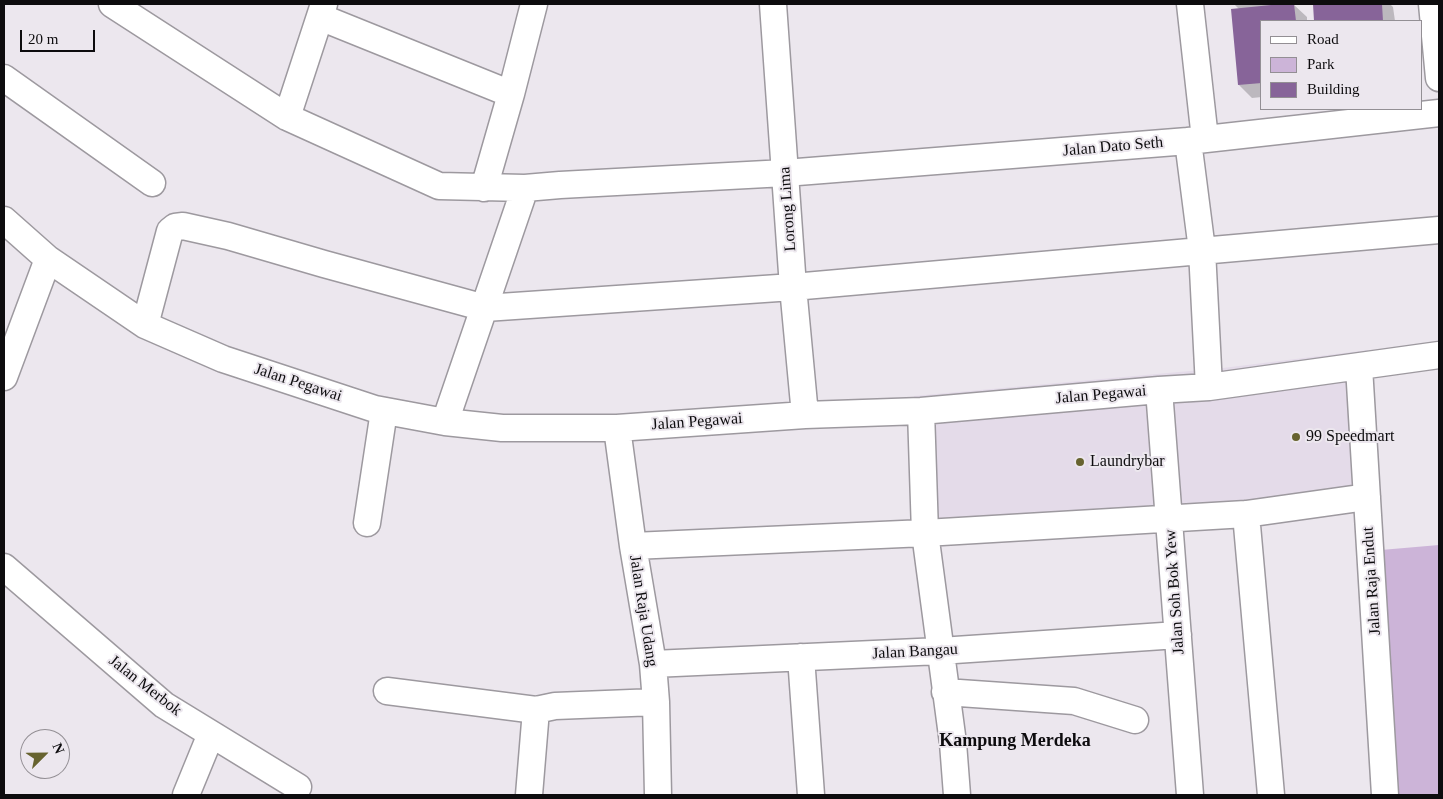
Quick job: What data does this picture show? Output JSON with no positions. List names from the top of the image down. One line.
{"streets":{"street":["Jalan Dato Seth","Lorong Lima","Jalan Pegawai","Jalan Raja Endut","Jalan Soh Bok Yew","Jalan Raja Udang","Jalan Bangau","Jalan Merbok"]},"crossings":[["Jalan Dato Seth","Lorong Lima"],["Lorong Lima","Jalan Pegawai"],["Jalan Pegawai","Jalan Raja Endut"],["Jalan Pegawai","Jalan Soh Bok Yew"],["Jalan Pegawai","Jalan Raja Udang"],["Jalan Soh Bok Yew","Jalan Bangau"],["Jalan Raja Udang","Jalan Bangau"]],"districts":["Kampung Merdeka"],"places":["99 Speedmart","Laundrybar"],"legend":["Road","Park","Building"],"scale_bar":"20 m","north":"top right"}
